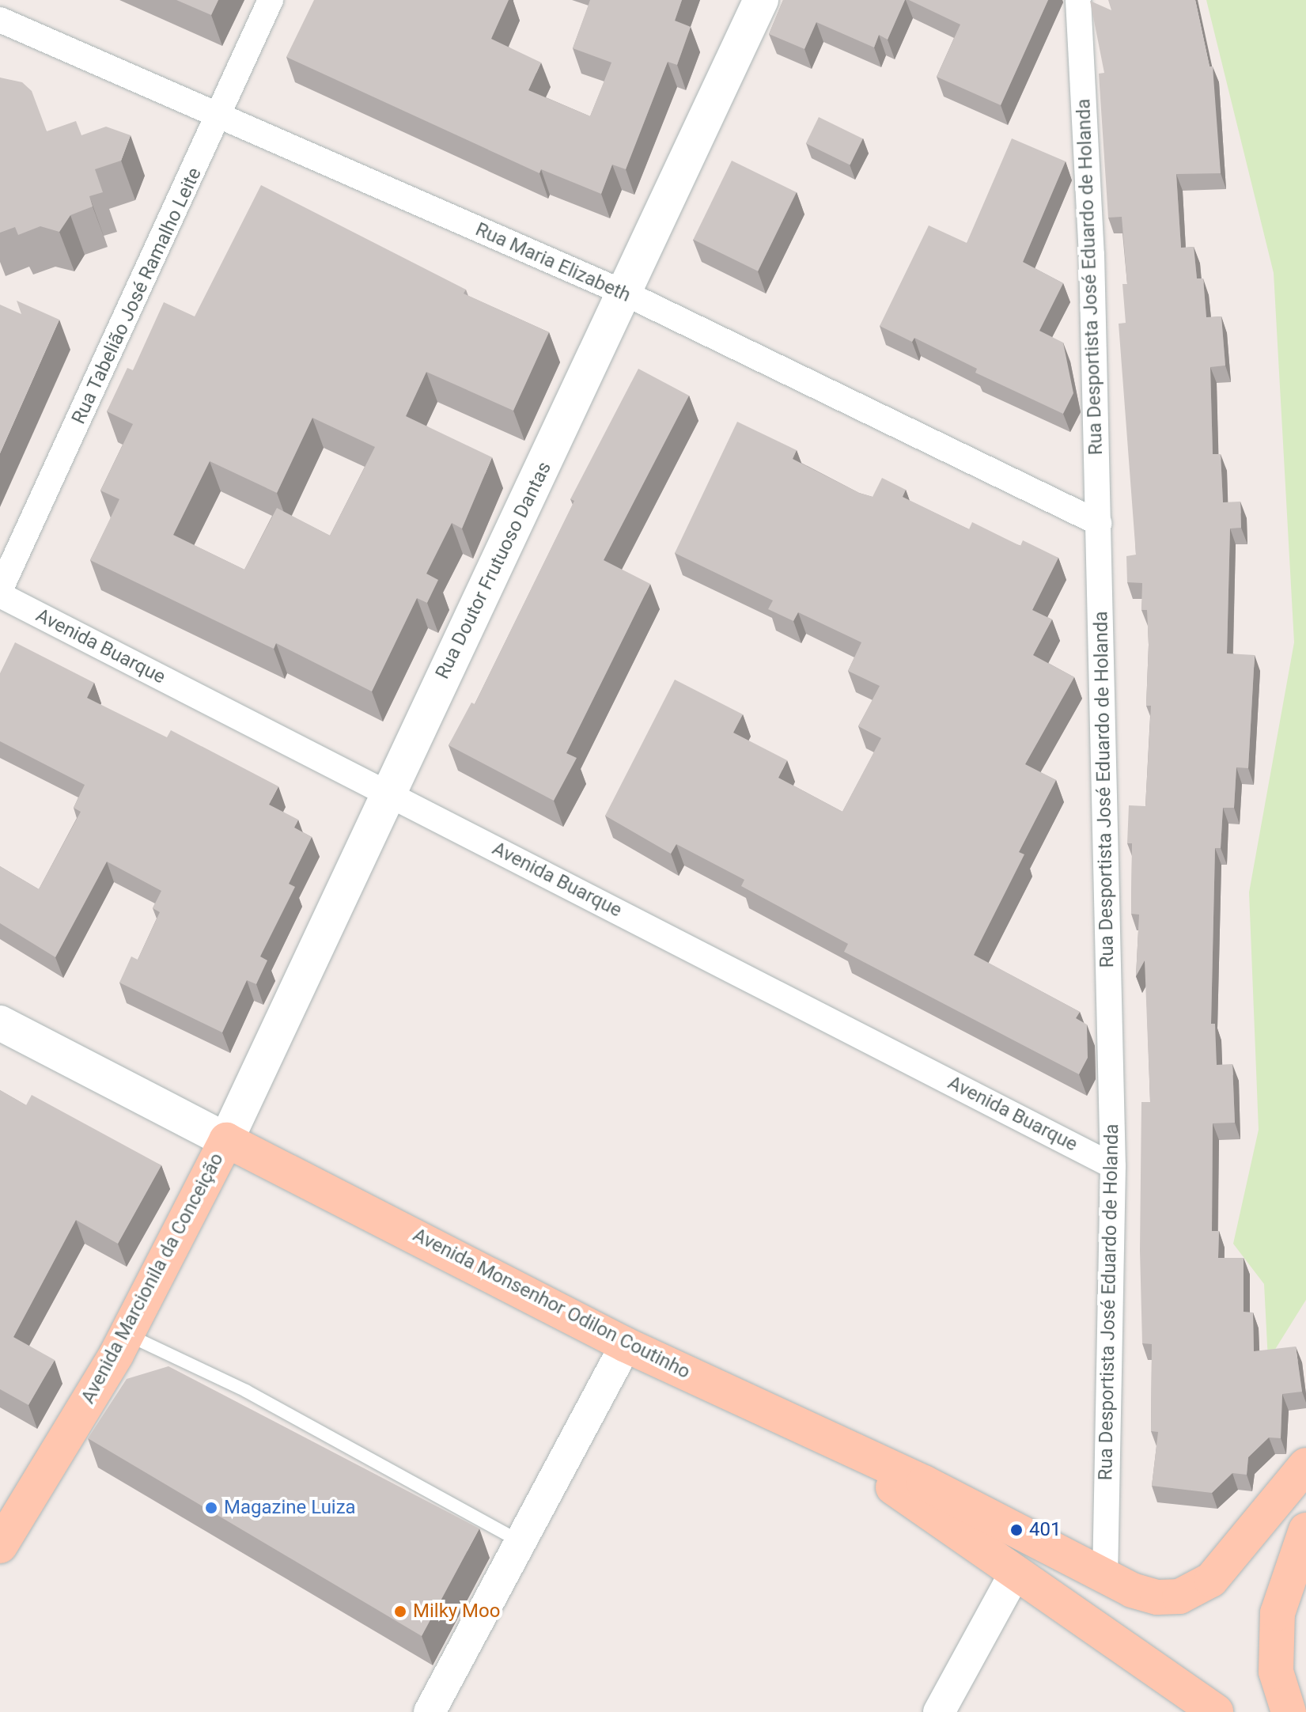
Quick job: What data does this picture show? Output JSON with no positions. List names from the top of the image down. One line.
{"streets":{"main road":["Rua Doutor Frutuoso Dantas","Avenida Marcionila da Conceição","Avenida Monsenhor Odilon Coutinho"],"street":["Rua Maria Elizabeth","Rua Desportista José Eduardo de Holanda","Rua Tabelião José Ramalho Leite","Avenida Buarque"]},"crossings":[["Rua Maria Elizabeth","Rua Desportista José Eduardo de Holanda"],["Rua Maria Elizabeth","Rua Tabelião José Ramalho Leite"],["Rua Maria Elizabeth","Rua Doutor Frutuoso Dantas"],["Rua Desportista José Eduardo de Holanda","Avenida Buarque"],["Rua Desportista José Eduardo de Holanda","Avenida Monsenhor Odilon Coutinho"],["Rua Tabelião José Ramalho Leite","Avenida Buarque"],["Rua Doutor Frutuoso Dantas","Avenida Buarque"],["Rua Doutor Frutuoso Dantas","Avenida Marcionila da Conceição"],["Rua Doutor Frutuoso Dantas","Avenida Monsenhor Odilon Coutinho"],["Avenida Marcionila da Conceição","Avenida Monsenhor Odilon Coutinho"]],"places":["Magazine Luiza","401","Milky Moo"]}
